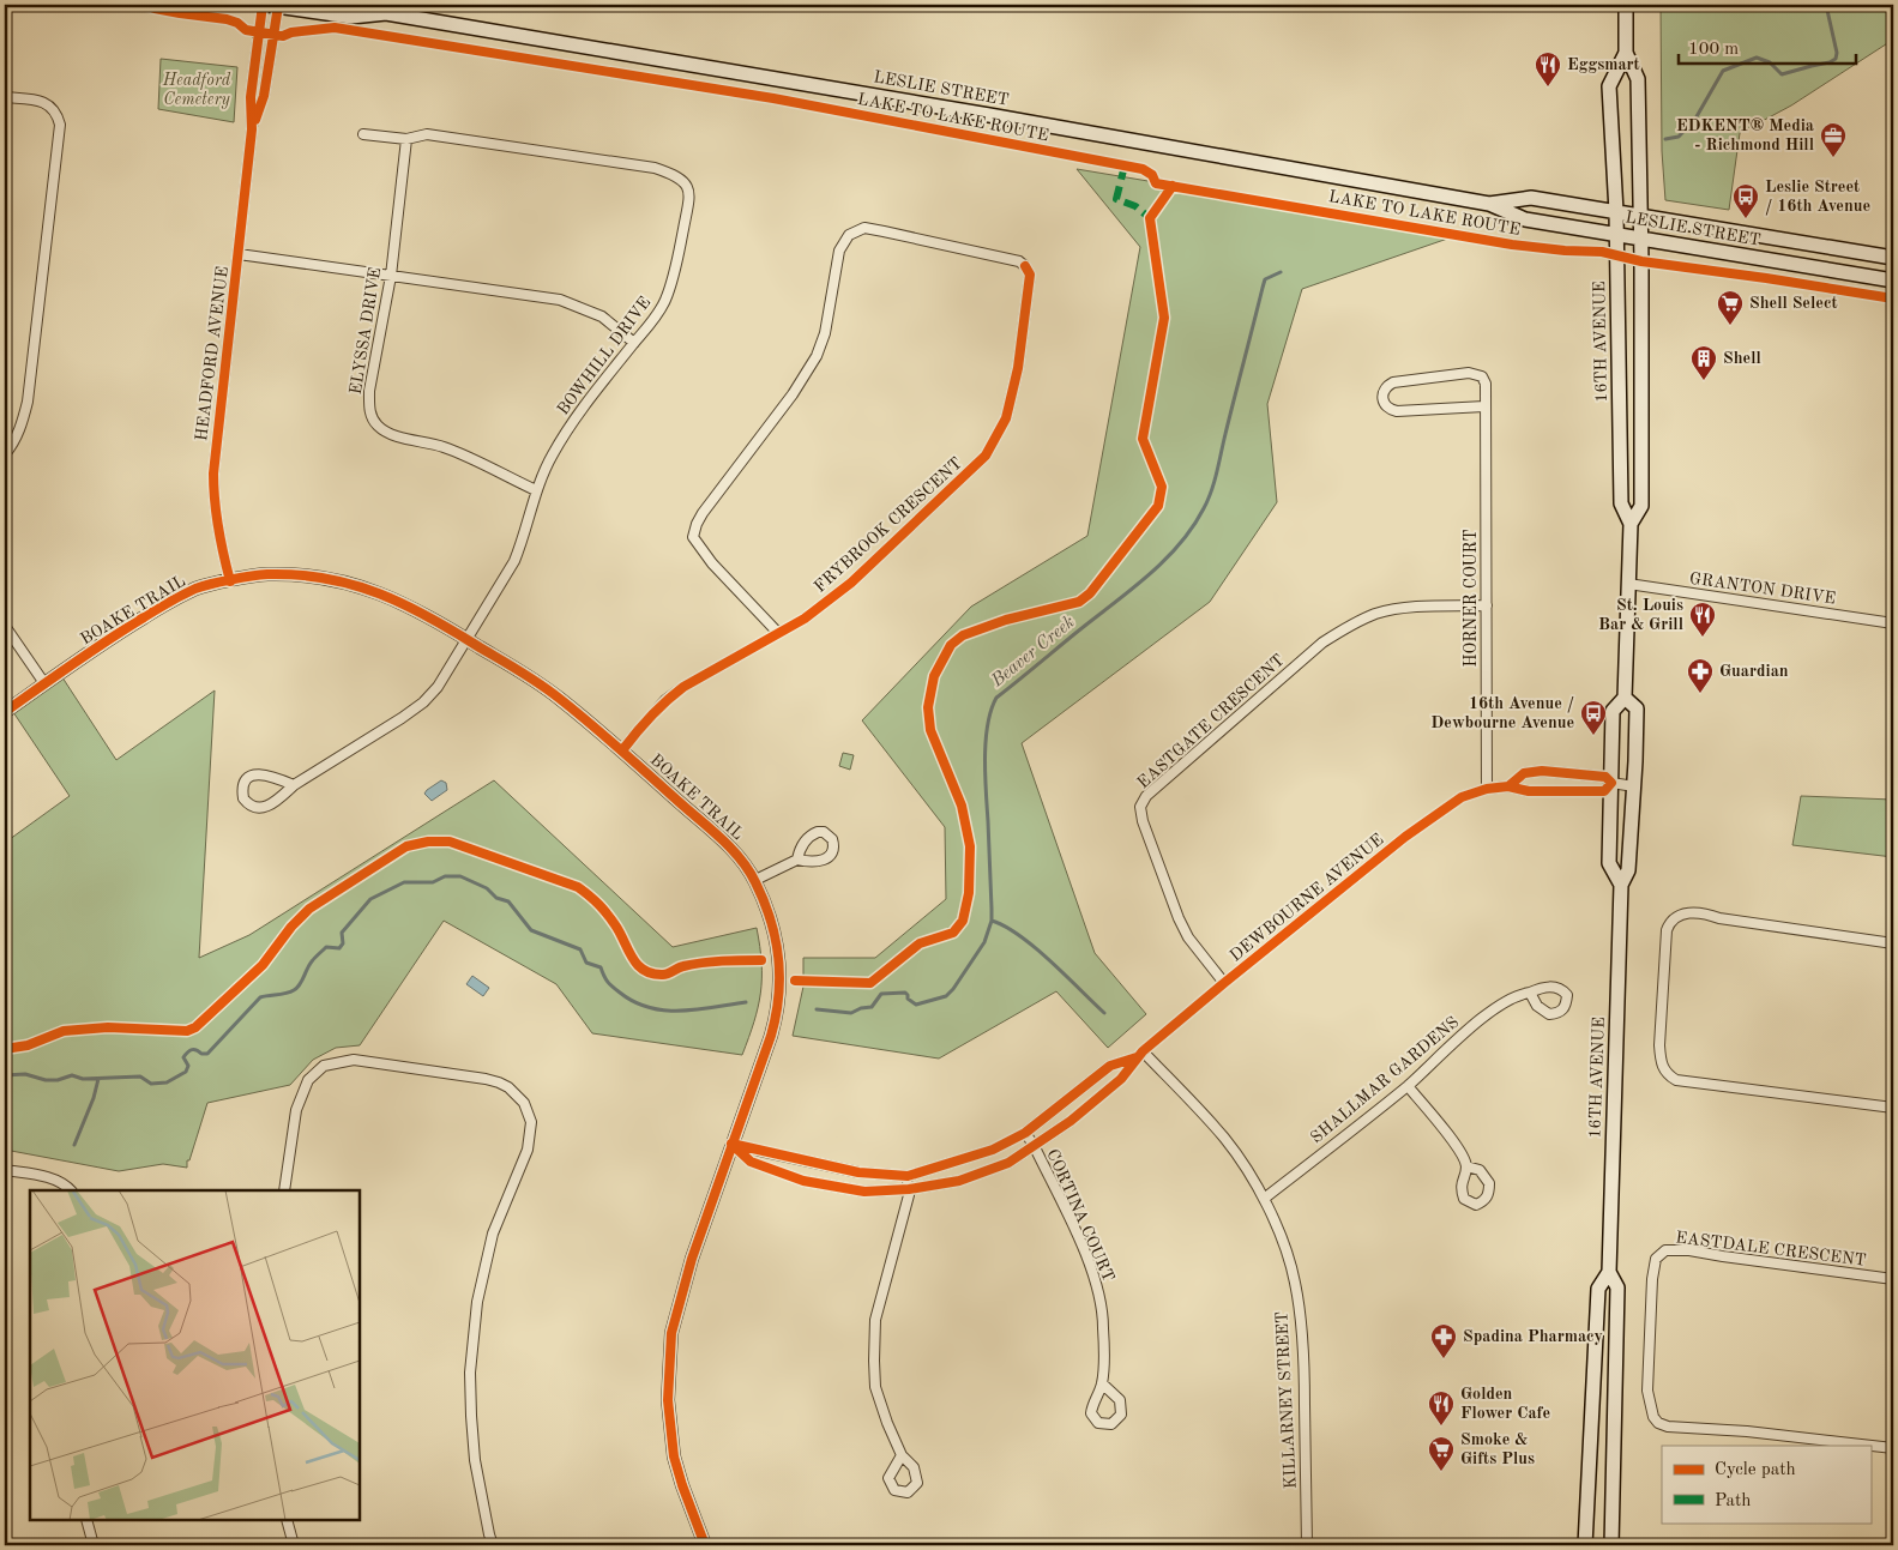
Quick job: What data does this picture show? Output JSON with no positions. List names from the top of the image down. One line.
{"streets":{"main road":["LESLIE STREET","16TH AVENUE"],"street":["ELYSSA DRIVE","HEADFORD AVENUE","BOWHILL DRIVE","FRYBROOK CRESCENT","GRANTON DRIVE","HORNER COURT","BOAKE TRAIL","EASTGATE CRESCENT","DEWBOURNE AVENUE","SHALLMAR GARDENS","CORTINA COURT","EASTDALE CRESCENT","KILLARNEY STREET"],"cycle path":["LAKE TO LAKE ROUTE"]},"crossings":[["LESLIE STREET","16TH AVENUE"],["LESLIE STREET","HEADFORD AVENUE"],["ELYSSA DRIVE","BOWHILL DRIVE"],["16TH AVENUE","GRANTON DRIVE"],["16TH AVENUE","DEWBOURNE AVENUE"],["HEADFORD AVENUE","BOAKE TRAIL"],["BOWHILL DRIVE","BOAKE TRAIL"],["FRYBROOK CRESCENT","BOAKE TRAIL"],["HORNER COURT","EASTGATE CRESCENT"],["HORNER COURT","DEWBOURNE AVENUE"],["BOAKE TRAIL","DEWBOURNE AVENUE"],["EASTGATE CRESCENT","DEWBOURNE AVENUE"],["DEWBOURNE AVENUE","CORTINA COURT"],["DEWBOURNE AVENUE","KILLARNEY STREET"],["SHALLMAR GARDENS","KILLARNEY STREET"]],"water":["Beaver Creek"],"parks":["Headford Cemetery"],"places":{"restaurant":["Eggsmart","St. Louis Bar & Grill","Golden Flower Cafe"],"office":["EDKENT® Media - Richmond Hill"],"bus stop":["Leslie Street / 16th Avenue","16th Avenue / Dewbourne Avenue"],"supermarket":["Shell Select","Smoke & Gifts Plus"],"building":["Shell"],"pharmacy":["Guardian","Spadina Pharmacy"]},"legend":["Cycle path","Path"],"scale_bar":"100 m"}
